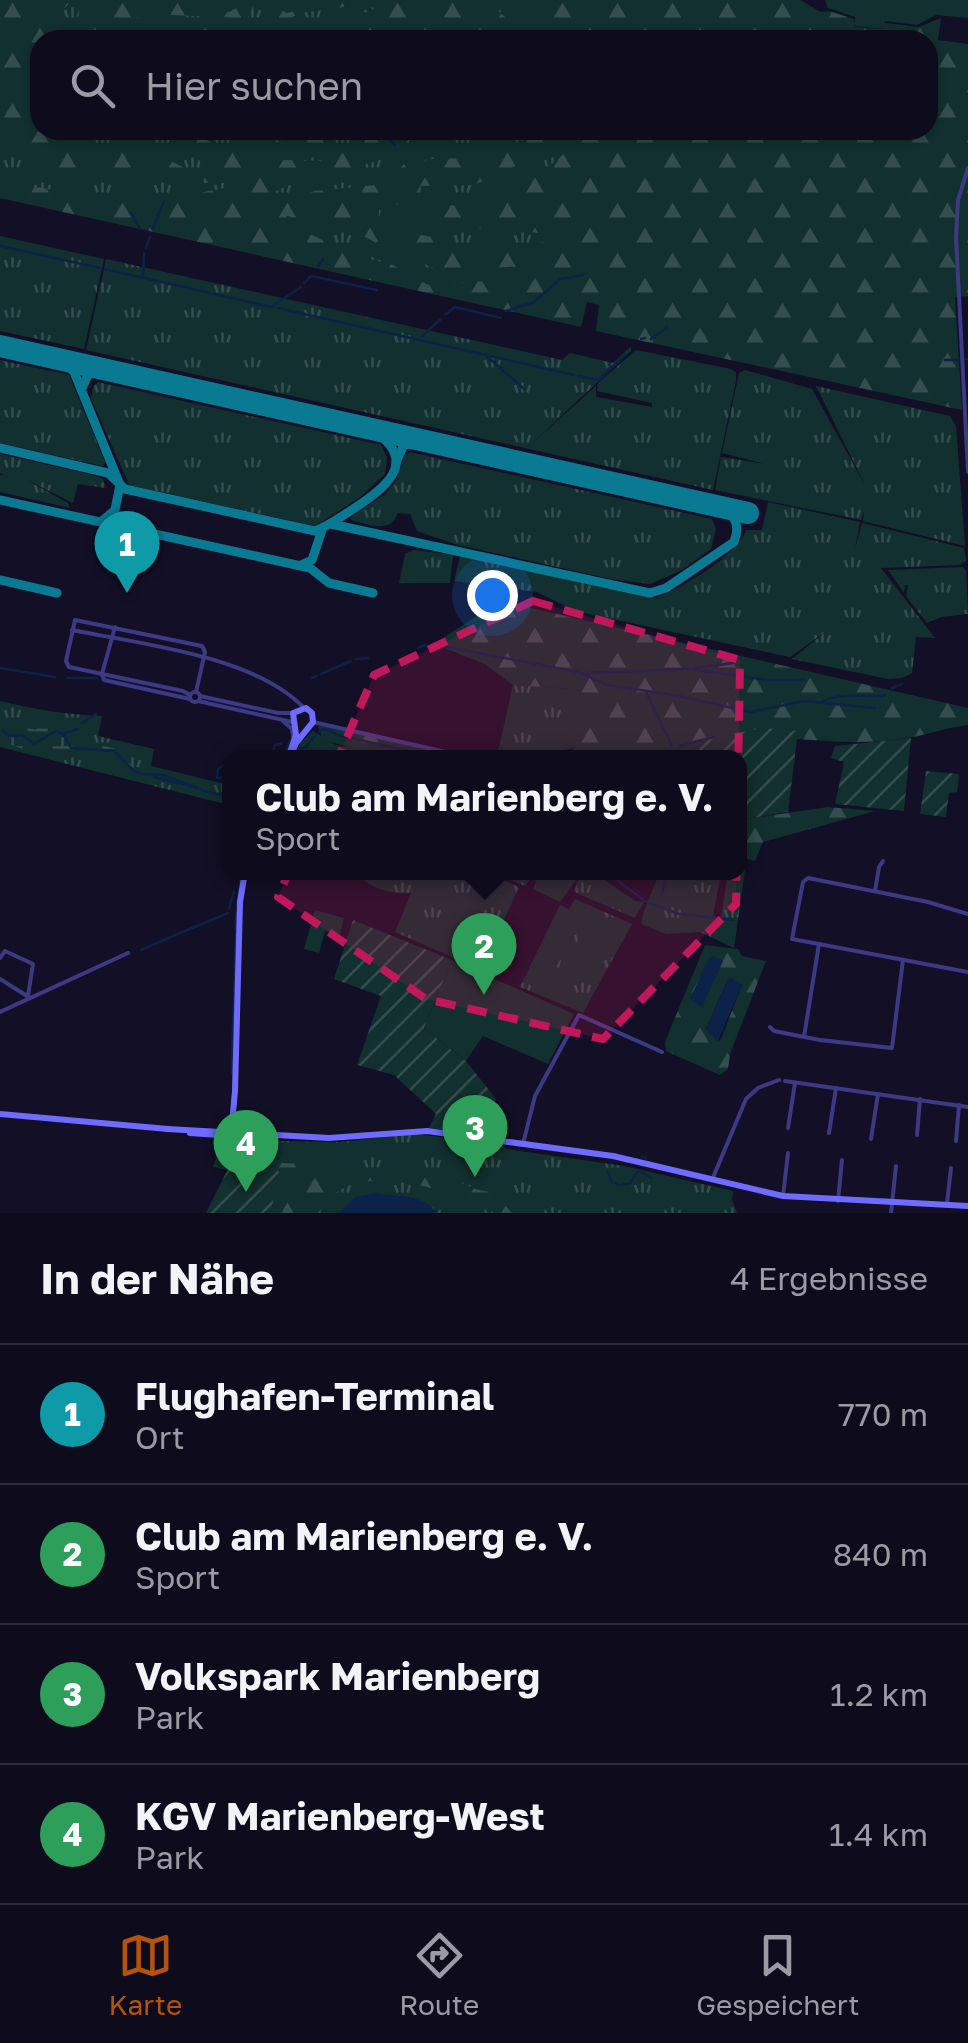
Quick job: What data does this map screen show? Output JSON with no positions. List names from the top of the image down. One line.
{"page":{"search":"Hier suchen","pins":["1","2","3","4"],"popup":["Club am Marienberg e. V.","Sport"],"heading":["In der Nähe","4 Ergebnisse"],"list":[{"mark":"1","name":"Flughafen-Terminal","note":"Ort","value":"770 m"},{"mark":"2","name":"Club am Marienberg e. V.","note":"Sport","value":"840 m"},{"mark":"3","name":"Volkspark Marienberg","note":"Park","value":"1.2 km"},{"mark":"4","name":"KGV Marienberg-West","note":"Park","value":"1.4 km"}],"nav":["Karte","Route","Gespeichert"]}}
